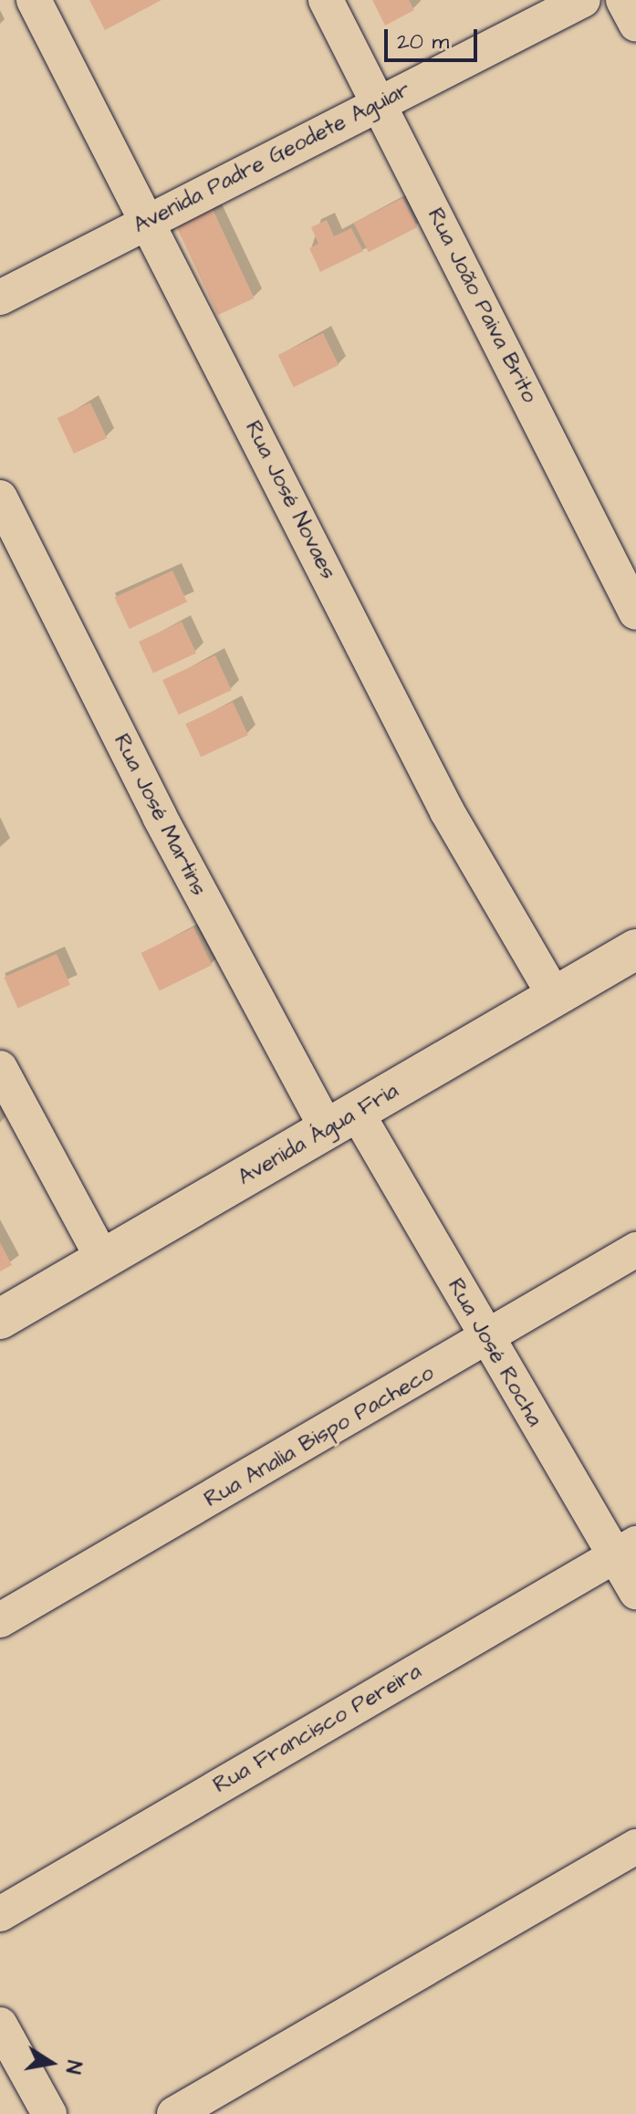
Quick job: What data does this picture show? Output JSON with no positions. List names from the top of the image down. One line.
{"streets":{"street":["Avenida Padre Geodete Aguiar","Rua João Paiva Brito","Rua José Novaes","Rua José Martins","Avenida Água Fria","Rua José Rocha","Rua Analia Bispo Pacheco","Rua Francisco Pereira"]},"crossings":[["Avenida Padre Geodete Aguiar","Rua João Paiva Brito"],["Avenida Padre Geodete Aguiar","Rua José Novaes"],["Rua José Novaes","Avenida Água Fria"],["Rua José Martins","Avenida Água Fria"],["Rua José Martins","Rua José Rocha"],["Avenida Água Fria","Rua José Rocha"],["Rua José Rocha","Rua Analia Bispo Pacheco"],["Rua José Rocha","Rua Francisco Pereira"]],"scale_bar":"20 m","north":"right"}
